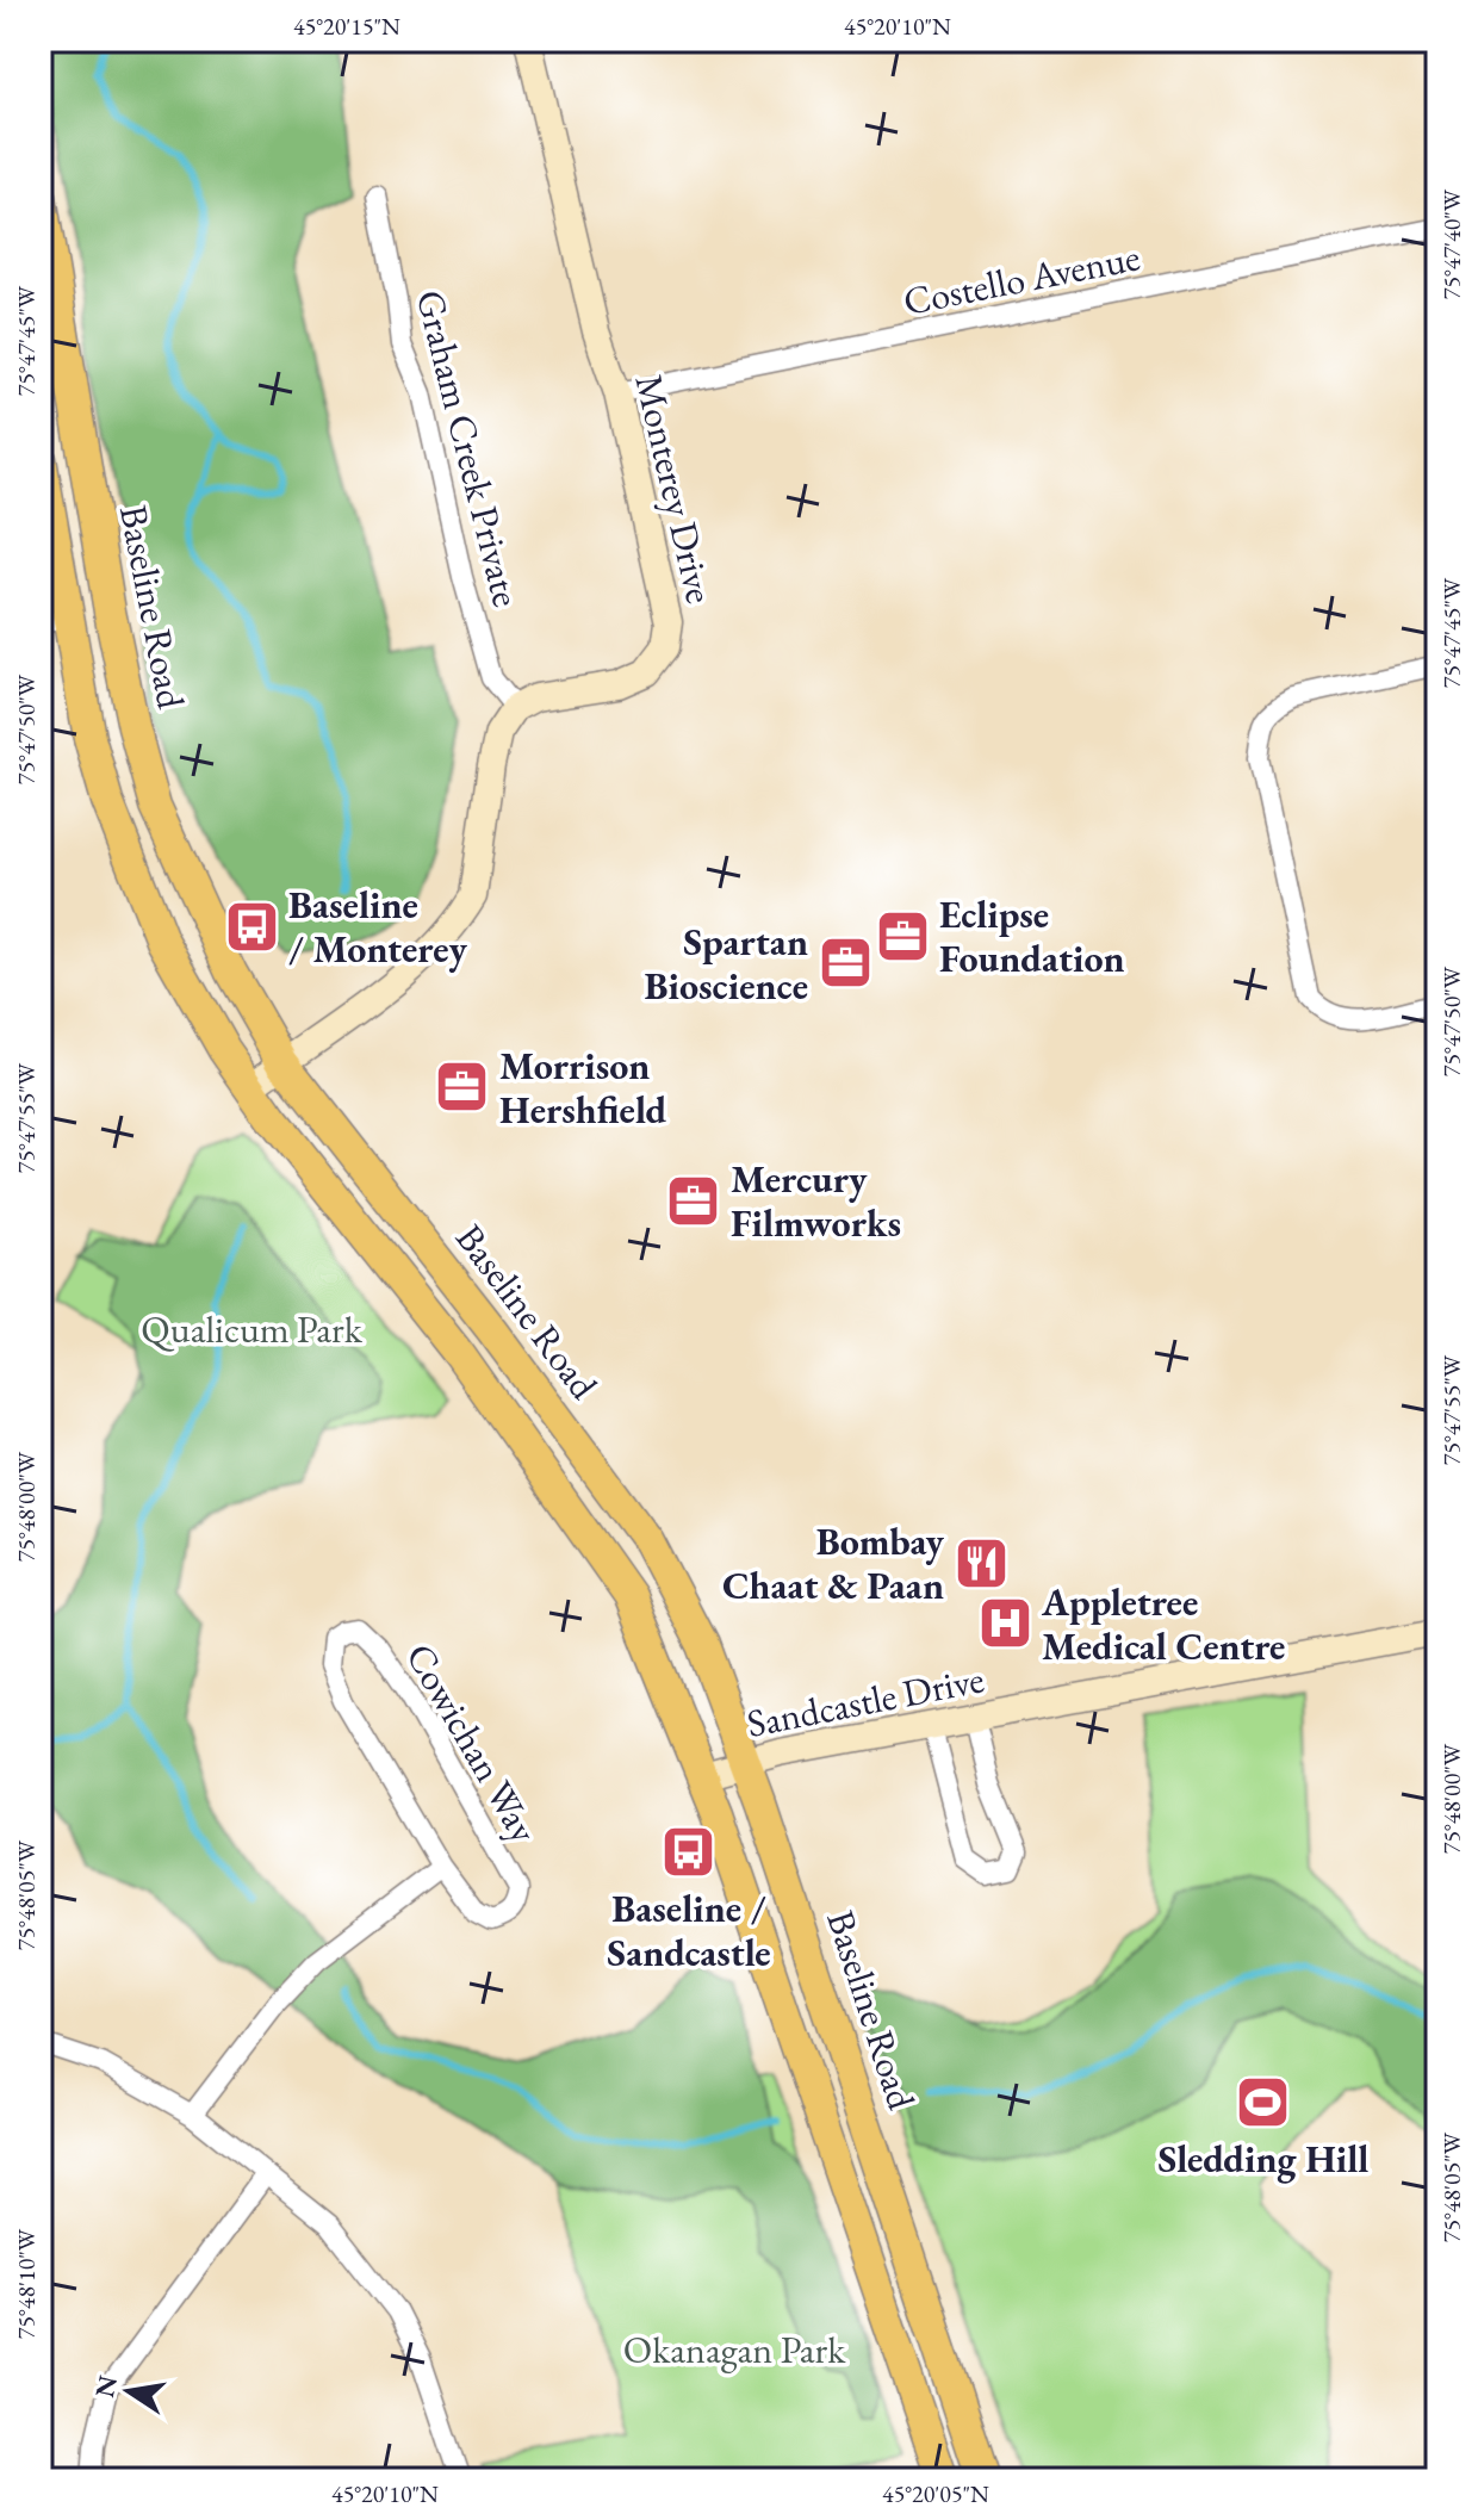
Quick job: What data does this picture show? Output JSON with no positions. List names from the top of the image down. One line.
{"streets":{"main road":["Baseline Road"],"street":["Costello Avenue","Graham Creek Private","Monterey Drive","Sandcastle Drive","Cowichan Way"]},"crossings":[["Costello Avenue","Monterey Drive"],["Graham Creek Private","Monterey Drive"],["Baseline Road","Sandcastle Drive"]],"parks":["Qualicum Park","Okanagan Park"],"places":{"bus stop":["Baseline / Monterey","Baseline / Sandcastle"],"office":["Eclipse Foundation","Spartan Bioscience","Morrison Hershfield","Mercury Filmworks"],"restaurant":["Bombay Chaat & Paan"],"hospital":["Appletree Medical Centre"],"sports":["Sledding Hill"]},"north":"left","coordinates":["45°20'15\"N","45°20'10\"N","75°47'40\"W","75°47'45\"W","75°47'50\"W","75°47'55\"W","75°48'00\"W","75°48'05\"W","75°48'10\"W","45°20'05\"N"]}
